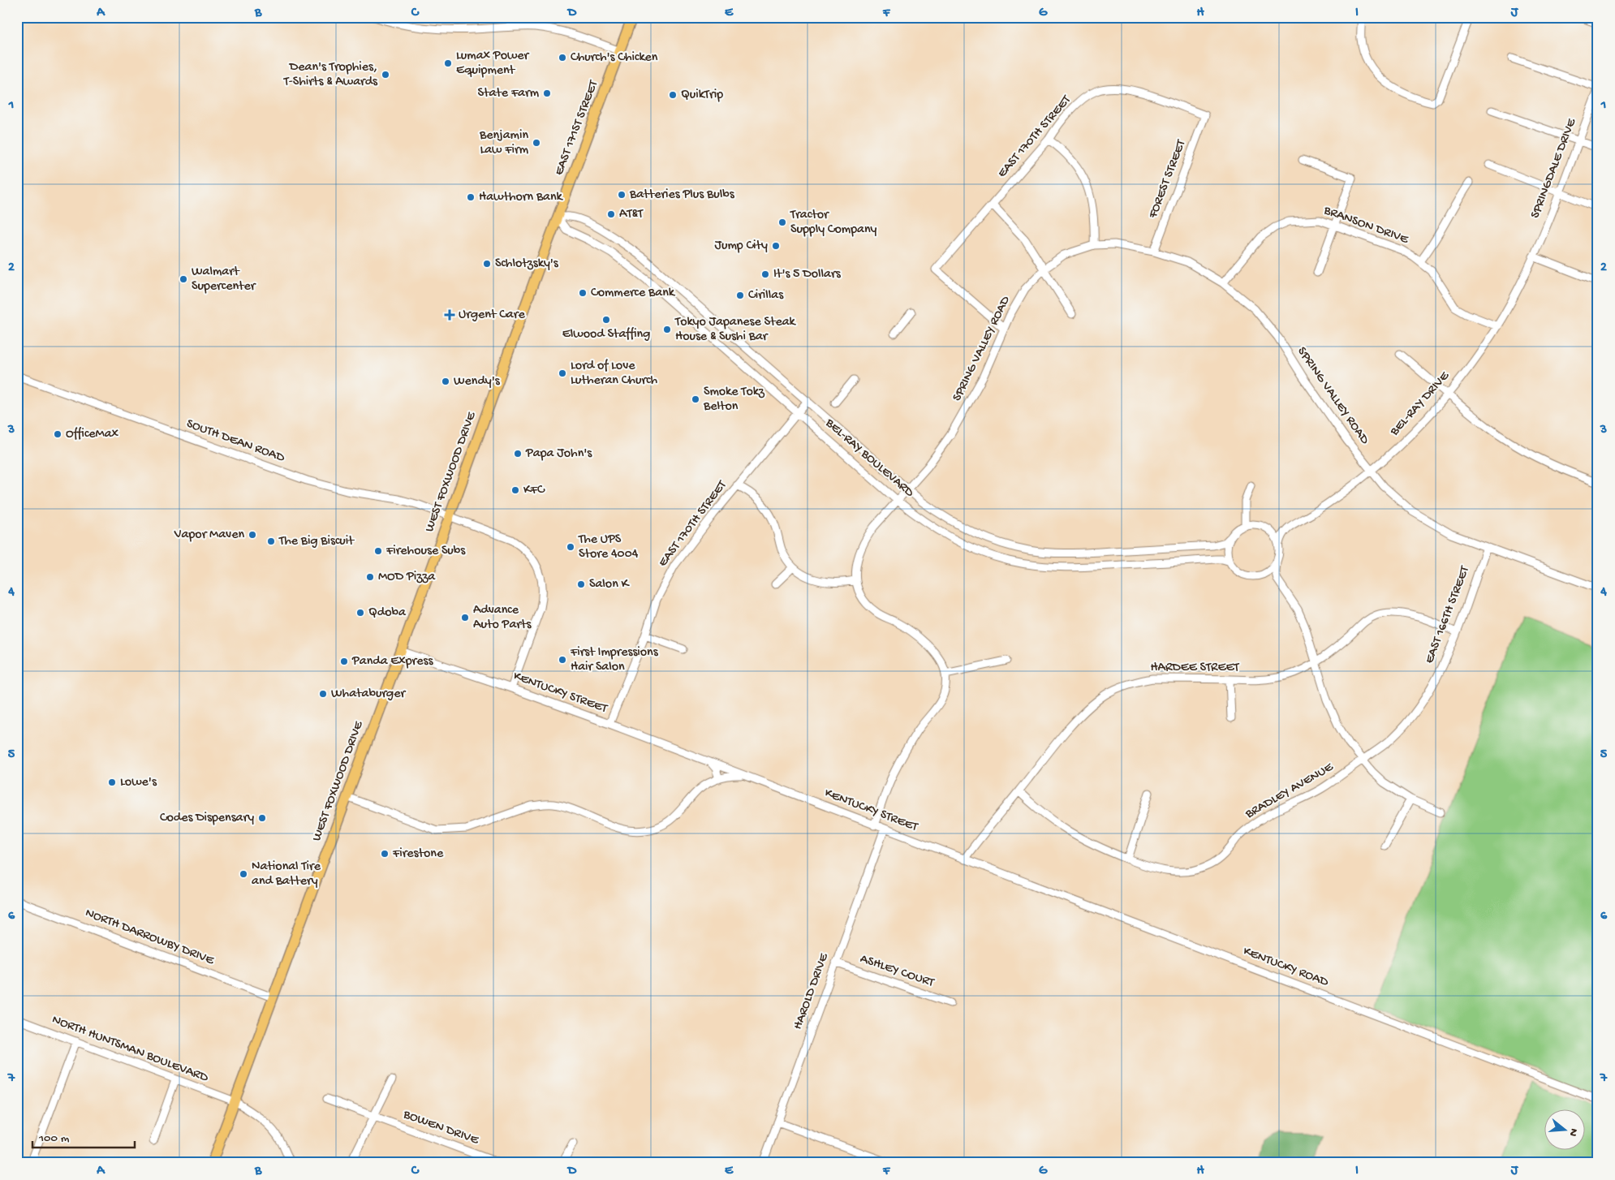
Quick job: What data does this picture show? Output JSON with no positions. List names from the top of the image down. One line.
{"streets":{"main road":["EAST 171ST STREET","WEST FOXWOOD DRIVE"],"street":["EAST 170TH STREET","SPRINGDALE DRIVE","FOREST STREET","BRANSON DRIVE","SPRING VALLEY ROAD","BEL-RAY DRIVE","SOUTH DEAN ROAD","BEL-RAY BOULEVARD","EAST 166TH STREET","HARDEE STREET","KENTUCKY STREET","BRADLEY AVENUE","NORTH DARROWBY DRIVE","KENTUCKY ROAD","ASHLEY COURT","HAROLD DRIVE","NORTH HUNTSMAN BOULEVARD","BOWEN DRIVE"]},"crossings":[["EAST 171ST STREET","BEL-RAY BOULEVARD"],["EAST 171ST STREET","WEST FOXWOOD DRIVE"],["EAST 170TH STREET","FOREST STREET"],["EAST 170TH STREET","SPRING VALLEY ROAD"],["EAST 170TH STREET","BEL-RAY BOULEVARD"],["EAST 170TH STREET","KENTUCKY STREET"],["SPRINGDALE DRIVE","BEL-RAY DRIVE"],["FOREST STREET","SPRING VALLEY ROAD"],["BRANSON DRIVE","SPRING VALLEY ROAD"],["BRANSON DRIVE","BEL-RAY DRIVE"],["SPRING VALLEY ROAD","BEL-RAY DRIVE"],["SPRING VALLEY ROAD","BEL-RAY BOULEVARD"],["SPRING VALLEY ROAD","EAST 166TH STREET"],["SOUTH DEAN ROAD","WEST FOXWOOD DRIVE"],["SOUTH DEAN ROAD","KENTUCKY STREET"],["WEST FOXWOOD DRIVE","KENTUCKY STREET"],["WEST FOXWOOD DRIVE","NORTH DARROWBY DRIVE"],["WEST FOXWOOD DRIVE","NORTH HUNTSMAN BOULEVARD"],["EAST 166TH STREET","HARDEE STREET"],["EAST 166TH STREET","BRADLEY AVENUE"],["HARDEE STREET","KENTUCKY STREET"],["HARDEE STREET","BRADLEY AVENUE"],["HARDEE STREET","KENTUCKY ROAD"],["KENTUCKY STREET","KENTUCKY ROAD"],["KENTUCKY STREET","HAROLD DRIVE"],["ASHLEY COURT","HAROLD DRIVE"]],"places":{"other":["Church's Chicken","Lumax Power Equipment","Dean's Trophies, T-Shirts & Awards","State Farm","QuikTrip","Benjamin Law Firm","Batteries Plus Bulbs","Hawthorn Bank","AT&T","Tractor Supply Company","Jump City","Schlotzsky's","It's 5 Dollars","Walmart Supercenter","Commerce Bank","Cirillas","Elwood Staffing","Tokyo Japanese Steak House & Sushi Bar","Lord of Love Lutheran Church","Wendy's","Smoke Tokz Belton","OfficeMax","Papa John's","KFC","Vapor Maven","The Big Biscuit","The UPS Store 4004","Firehouse Subs","MOD Pizza","Salon K","Qdoba","Advance Auto Parts","First Impressions Hair Salon","Panda Express","Whataburger","Lowe's","Codes Dispensary","Firestone","National Tire and Battery"],"health":["Urgent Care"]},"scale_bar":"100 m","north":"right","grid":{"columns":["A","B","C","D","E","F","G","H","I","J"],"rows":["1","2","3","4","5","6","7"]}}
